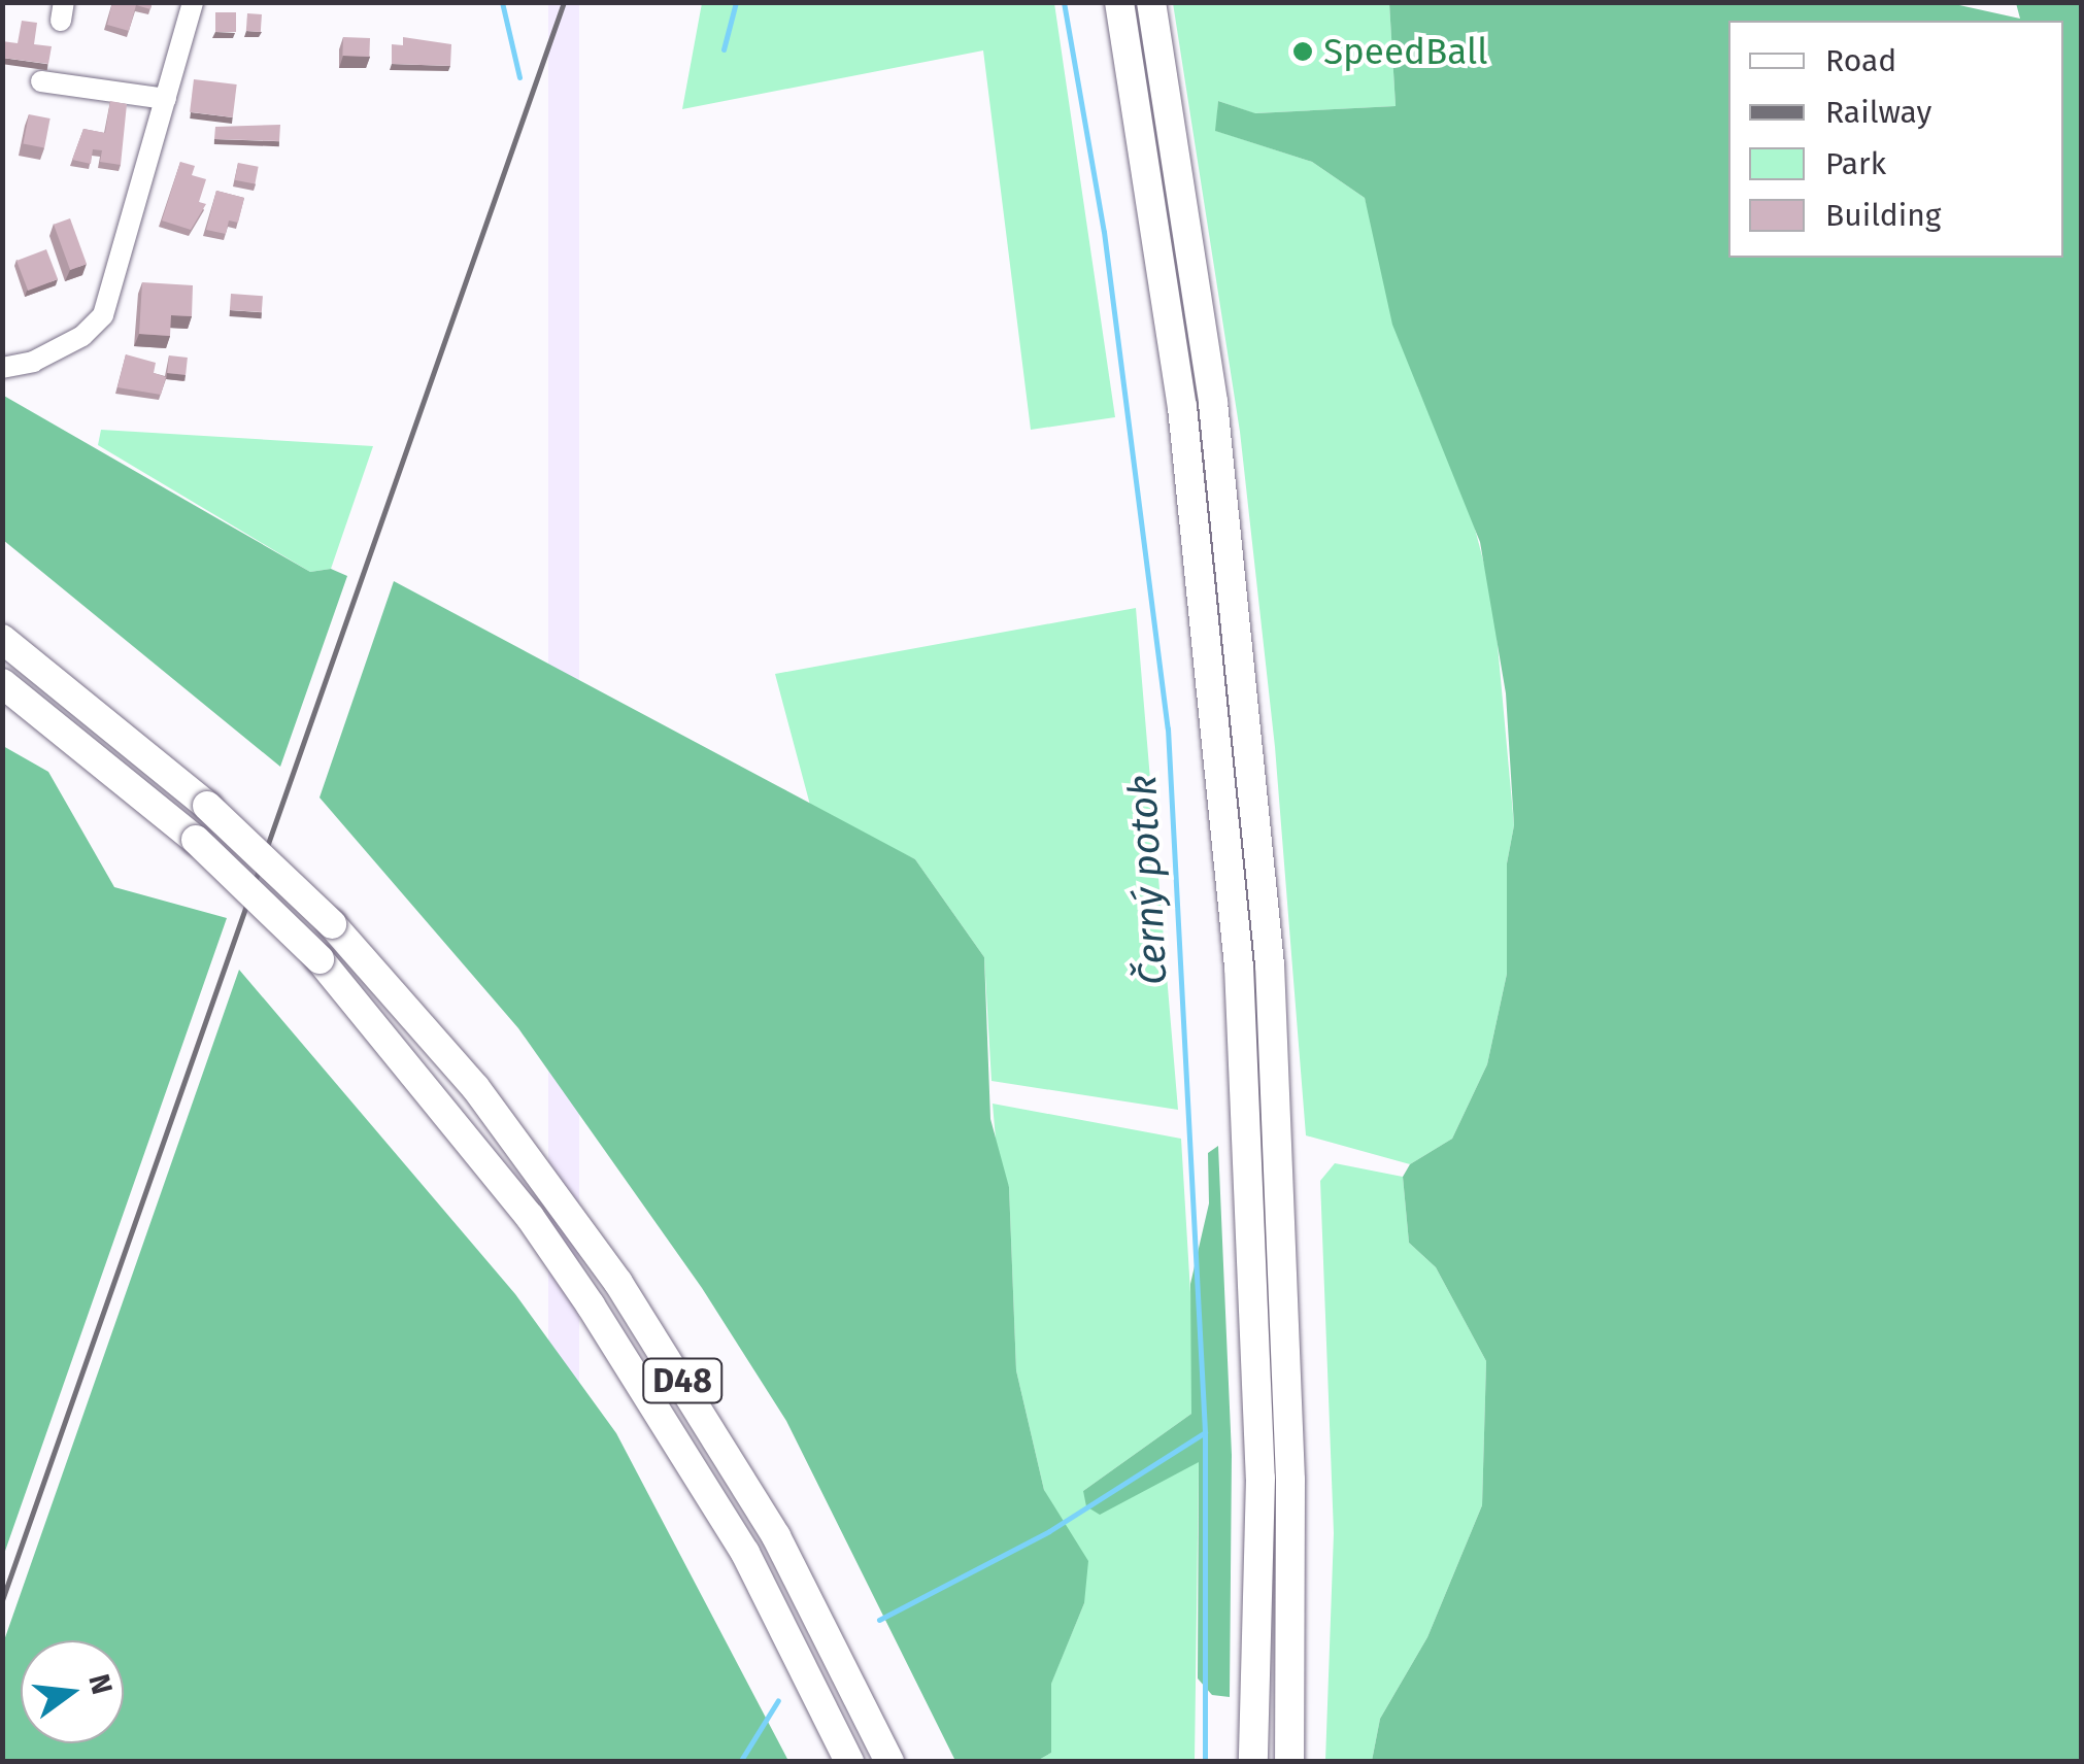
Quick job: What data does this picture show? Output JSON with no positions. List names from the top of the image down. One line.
{"streets":{"highway":["D48"]},"water":["Černý potok"],"places":["SpeedBall"],"legend":["Road","Railway","Park","Building"],"north":"right"}
